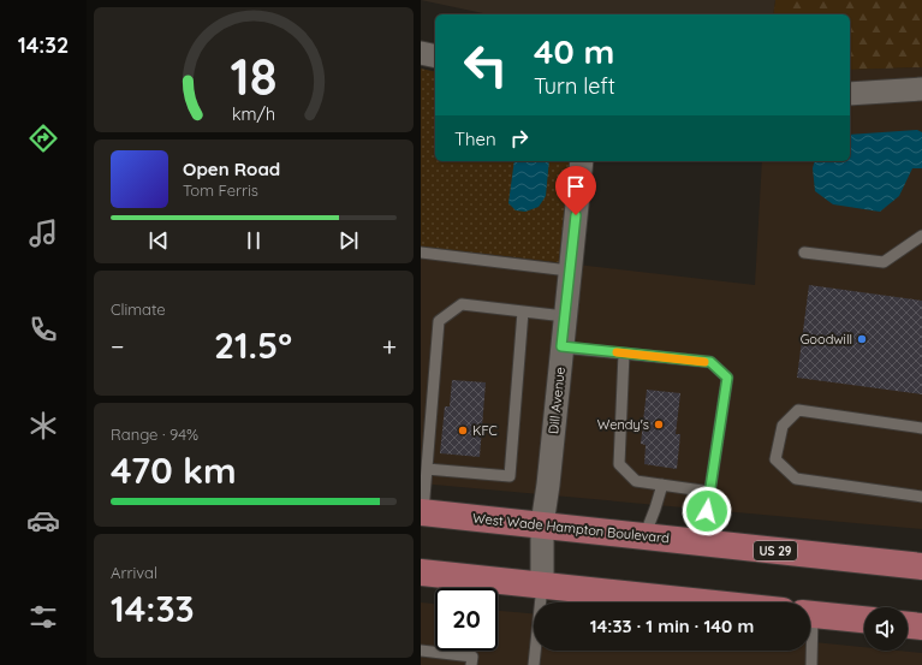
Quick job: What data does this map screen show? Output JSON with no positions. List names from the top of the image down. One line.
{"streets":{"main road":["West Wade Hampton Boulevard","US 29"],"street":["Dill Avenue"]},"crossings":[["Dill Avenue","West Wade Hampton Boulevard"]],"places":["Goodwill","Wendy's","KFC"],"page":{"tabs":"14:32","turn":["40 m","Turn left"],"then":"Then","song":["Open Road","Tom Ferris"],"tile":["Climate",["Range · 94%","470 km"],["Arrival","14:33"]],"heat":["−","21.5°","+"],"limit":"20","trip":"14:33 · 1 min · 140 m","gauge":["18","km/h"]}}
